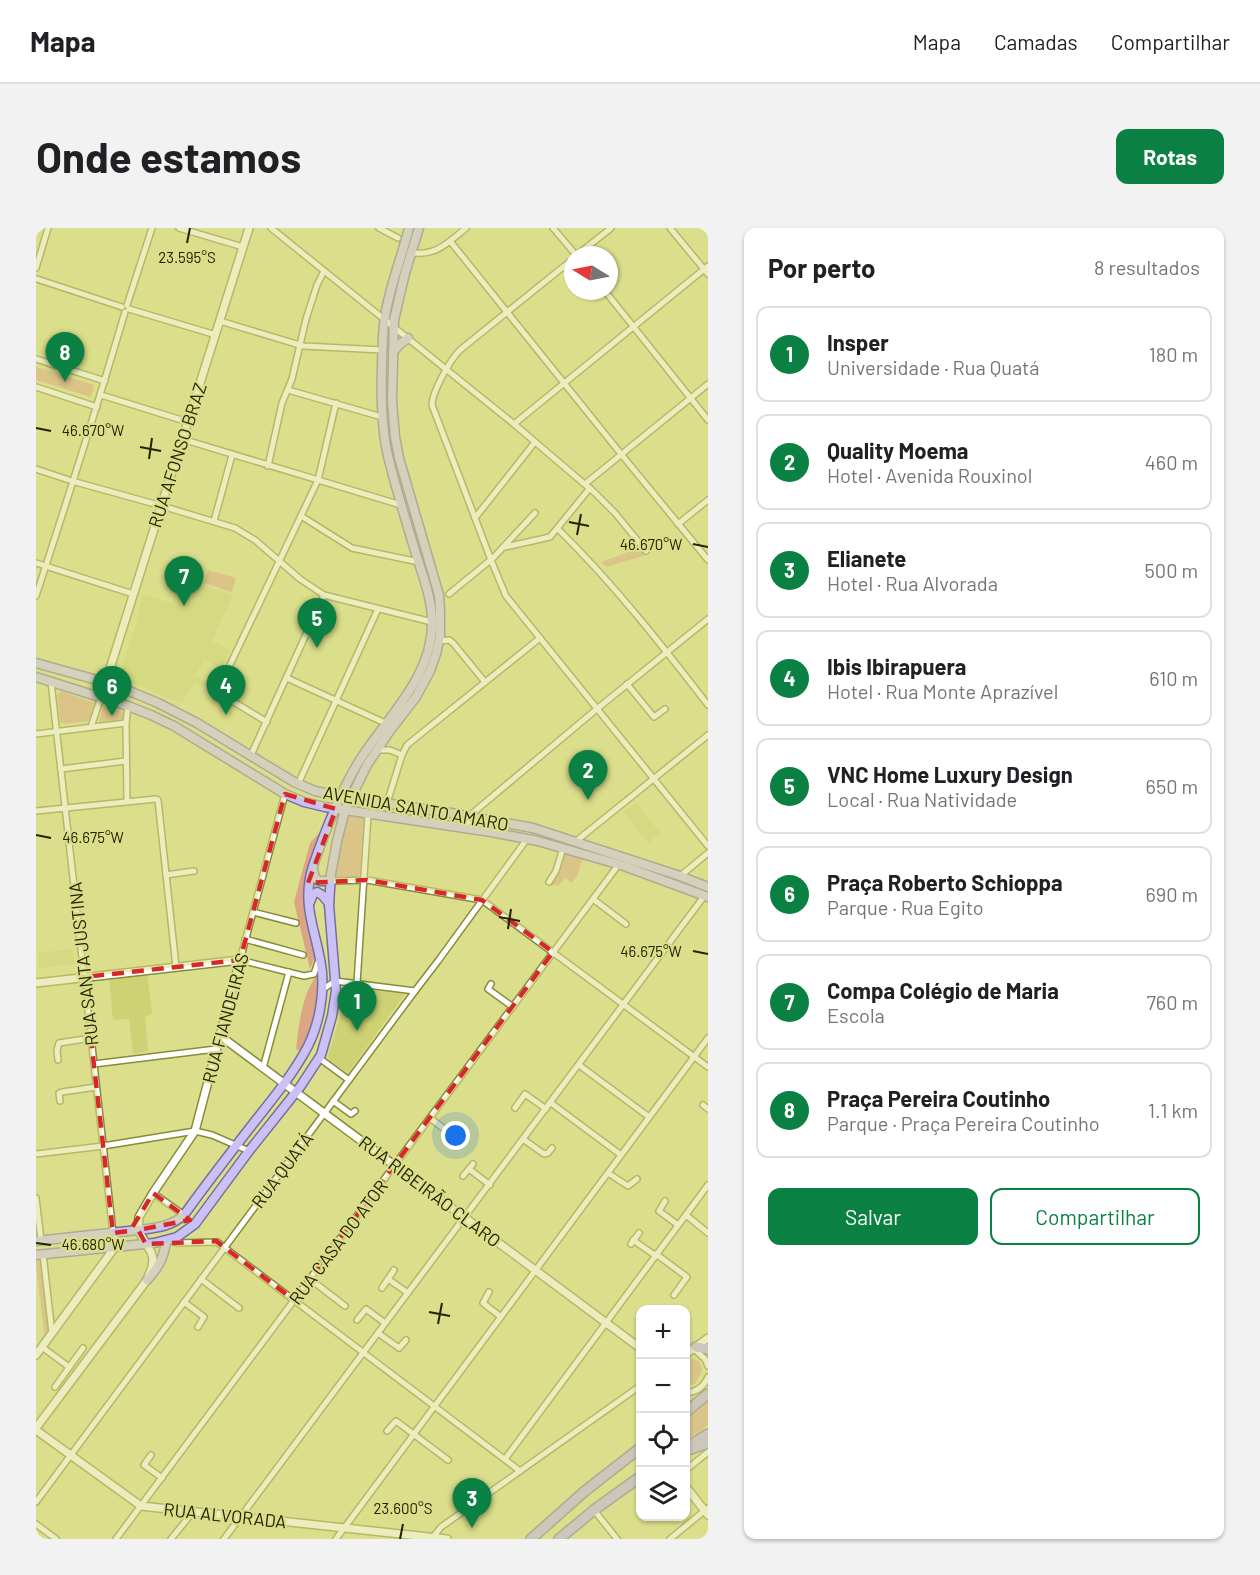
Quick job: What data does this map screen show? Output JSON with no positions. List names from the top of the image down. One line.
{"streets":{"main road":["AVENIDA SANTO AMARO"],"street":["RUA AFONSO BRAZ","RUA SANTA JUSTINA","RUA FIANDEIRAS","RUA QUATÁ","RUA RIBEIRÃO CLARO","RUA CASA DO ATOR","RUA ALVORADA"]},"crossings":[["RUA AFONSO BRAZ","AVENIDA SANTO AMARO"],["AVENIDA SANTO AMARO","RUA SANTA JUSTINA"],["AVENIDA SANTO AMARO","RUA FIANDEIRAS"],["AVENIDA SANTO AMARO","RUA QUATÁ"],["AVENIDA SANTO AMARO","RUA CASA DO ATOR"],["RUA FIANDEIRAS","RUA RIBEIRÃO CLARO"],["RUA QUATÁ","RUA RIBEIRÃO CLARO"],["RUA QUATÁ","RUA ALVORADA"],["RUA RIBEIRÃO CLARO","RUA CASA DO ATOR"],["RUA CASA DO ATOR","RUA ALVORADA"]],"north":"left","page":{"header":"Mapa","nav":["Mapa","Camadas","Compartilhar"],"buttons":["Rotas",["Salvar","Compartilhar"]],"title":"Onde estamos","heading":["Por perto","8 resultados"],"list":[{"mark":"1","name":"Insper","note":"Universidade · Rua Quatá","value":"180 m"},{"mark":"2","name":"Quality Moema","note":"Hotel · Avenida Rouxinol","value":"460 m"},{"mark":"3","name":"Elianete","note":"Hotel · Rua Alvorada","value":"500 m"},{"mark":"4","name":"Ibis Ibirapuera","note":"Hotel · Rua Monte Aprazível","value":"610 m"},{"mark":"5","name":"VNC Home Luxury Design","note":"Local · Rua Natividade","value":"650 m"},{"mark":"6","name":"Praça Roberto Schioppa","note":"Parque · Rua Egito","value":"690 m"},{"mark":"7","name":"Compa Colégio de Maria","note":"Escola","value":"760 m"},{"mark":"8","name":"Praça Pereira Coutinho","note":"Parque · Praça Pereira Coutinho","value":"1.1 km"}],"pins":["8","7","5","4","6","2","1","3"],"map_buttons":["+","−"]},"coordinates":["23.595°S","46.670°W","46.675°W","46.680°W","23.600°S"]}
